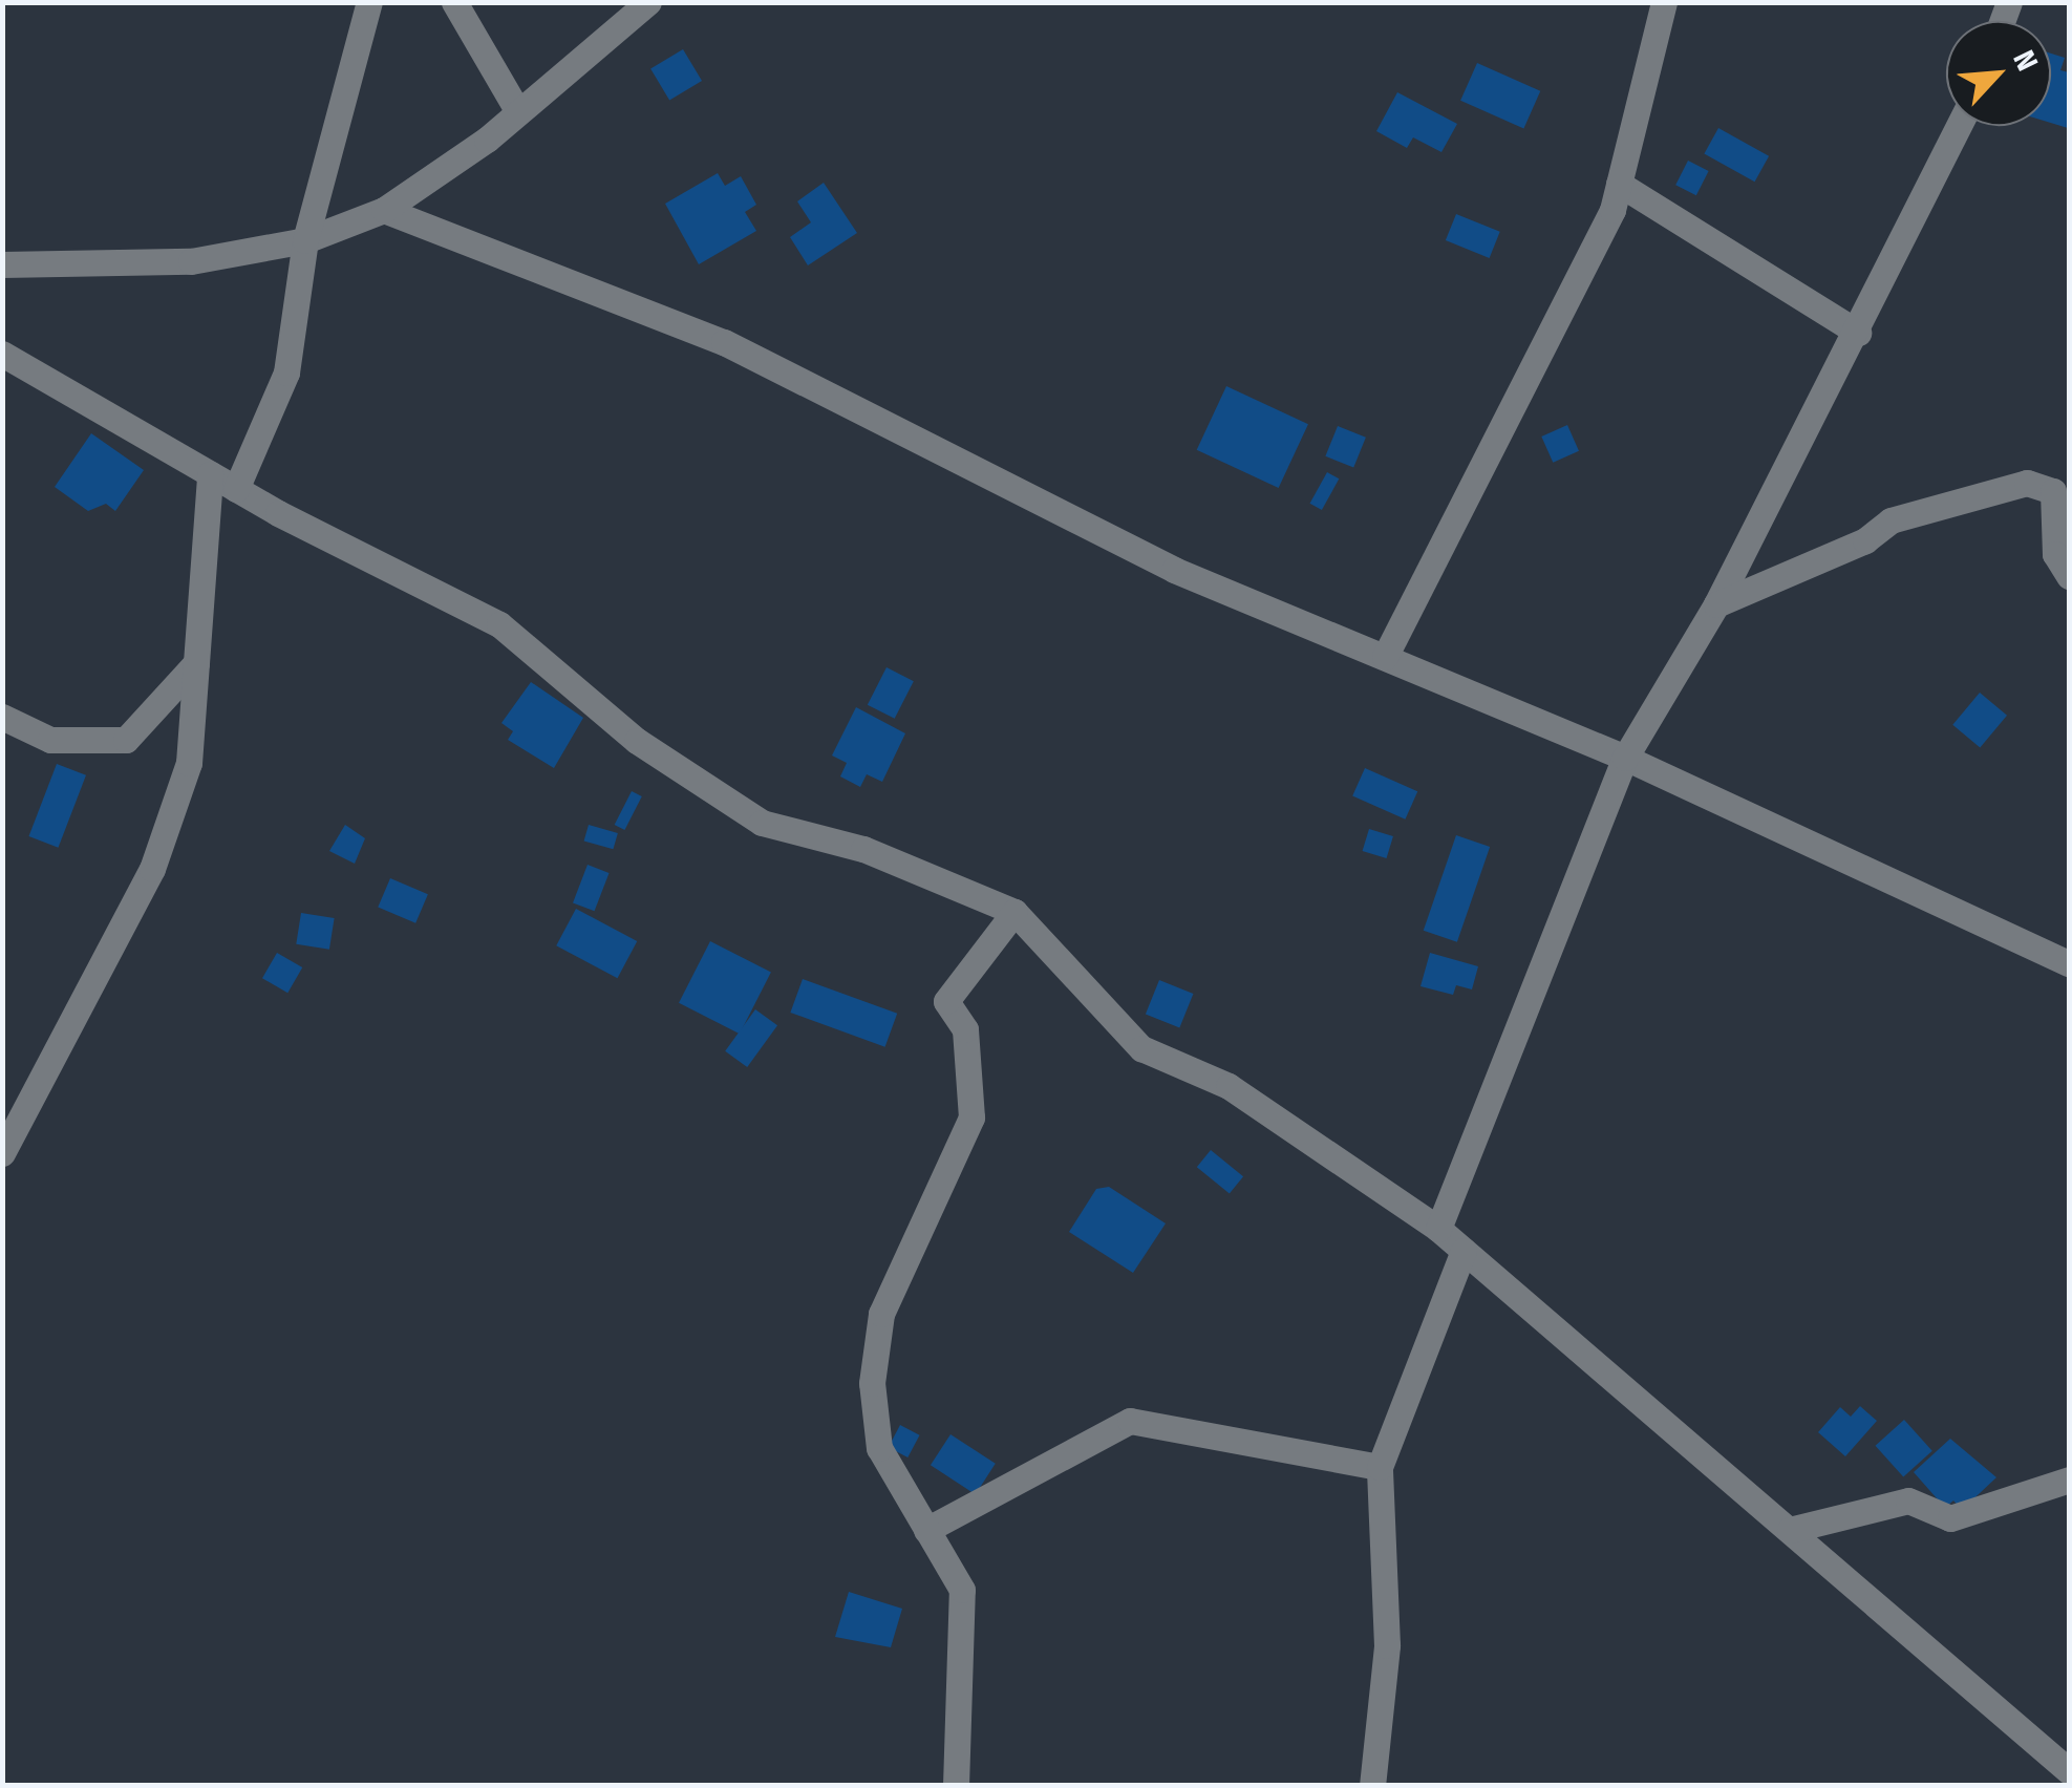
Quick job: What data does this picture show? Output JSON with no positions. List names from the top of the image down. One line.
{"north":"top right"}
